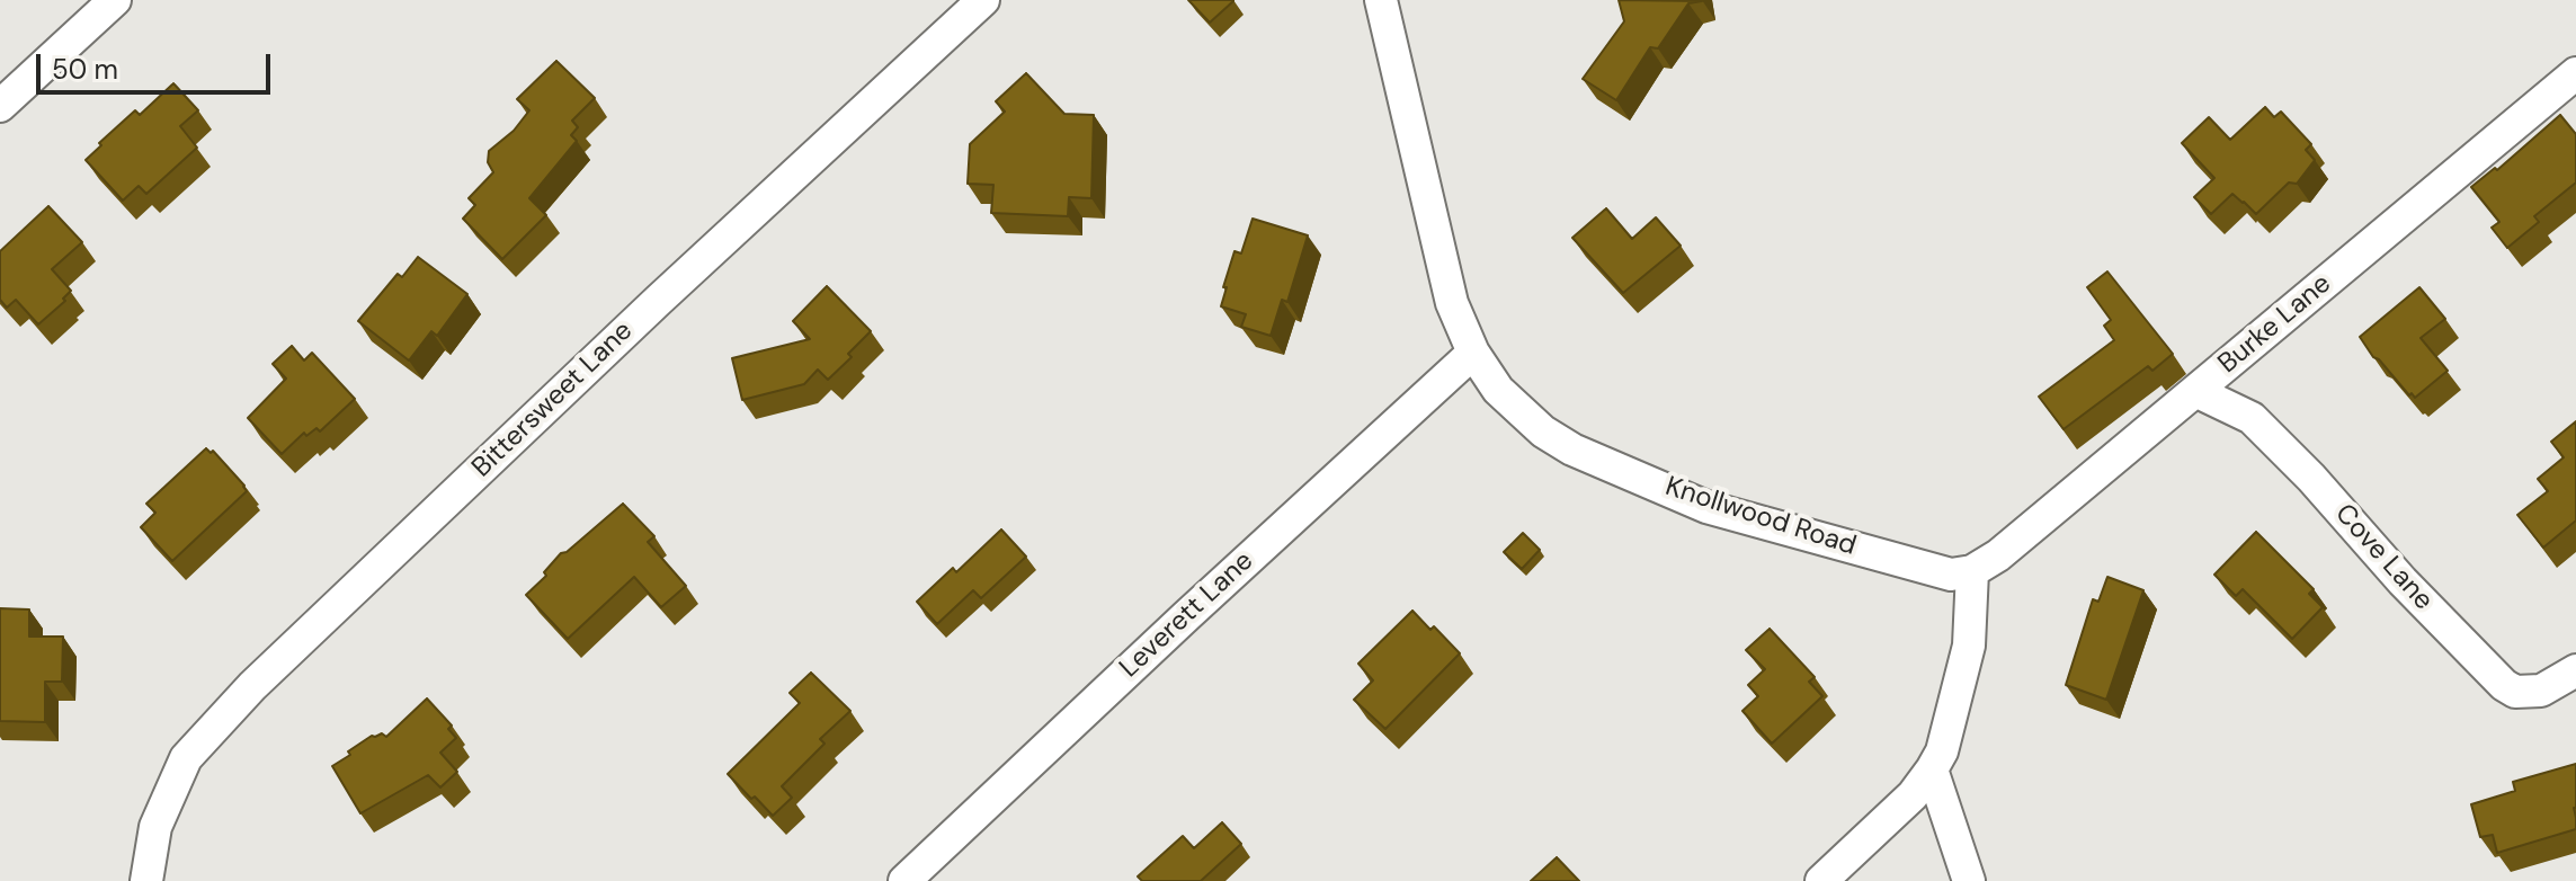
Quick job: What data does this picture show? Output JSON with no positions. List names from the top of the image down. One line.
{"streets":{"street":["Burke Lane","Bittersweet Lane","Knollwood Road","Cove Lane","Leverett Lane"]},"crossings":[["Burke Lane","Knollwood Road"],["Burke Lane","Cove Lane"],["Knollwood Road","Leverett Lane"]],"scale_bar":"50 m"}
